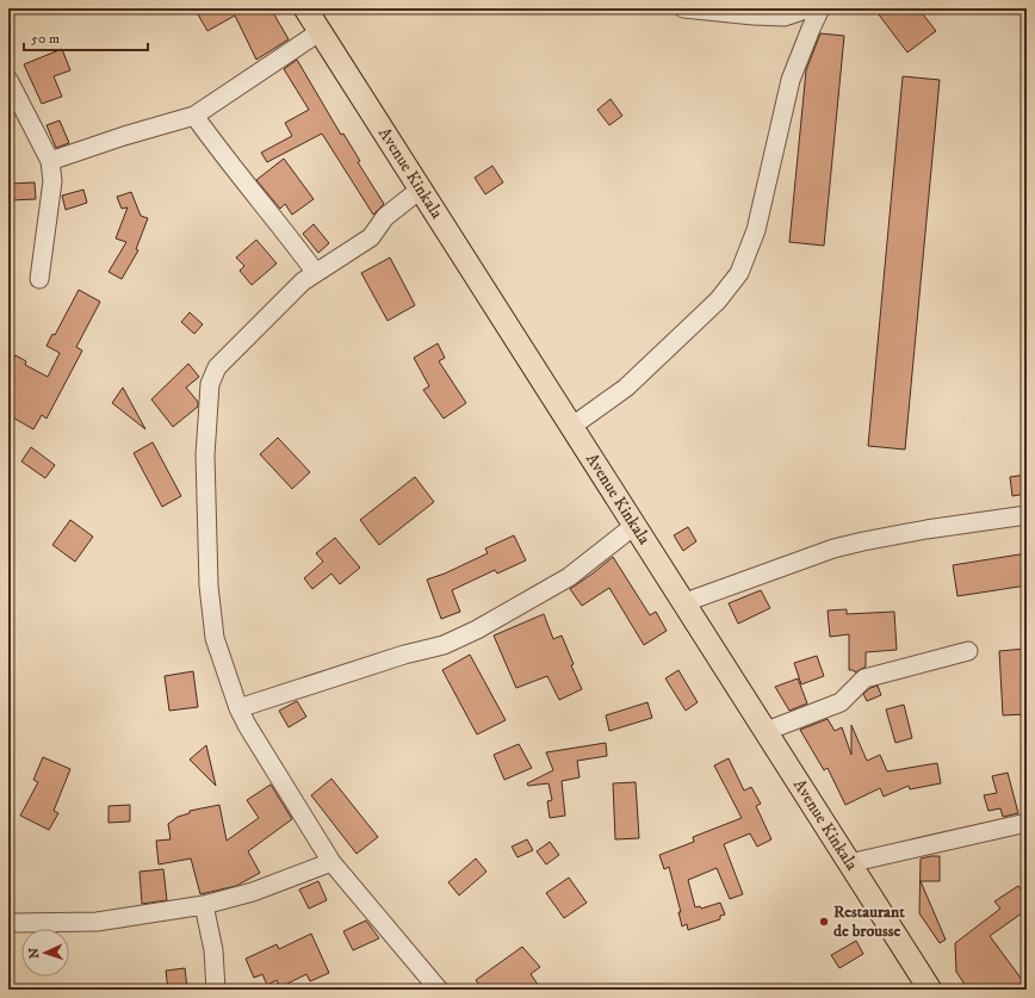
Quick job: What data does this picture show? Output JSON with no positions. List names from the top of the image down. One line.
{"streets":{"main road":["Avenue Kinkala"]},"places":["Restaurant de brousse"],"scale_bar":"50 m","north":"left"}
